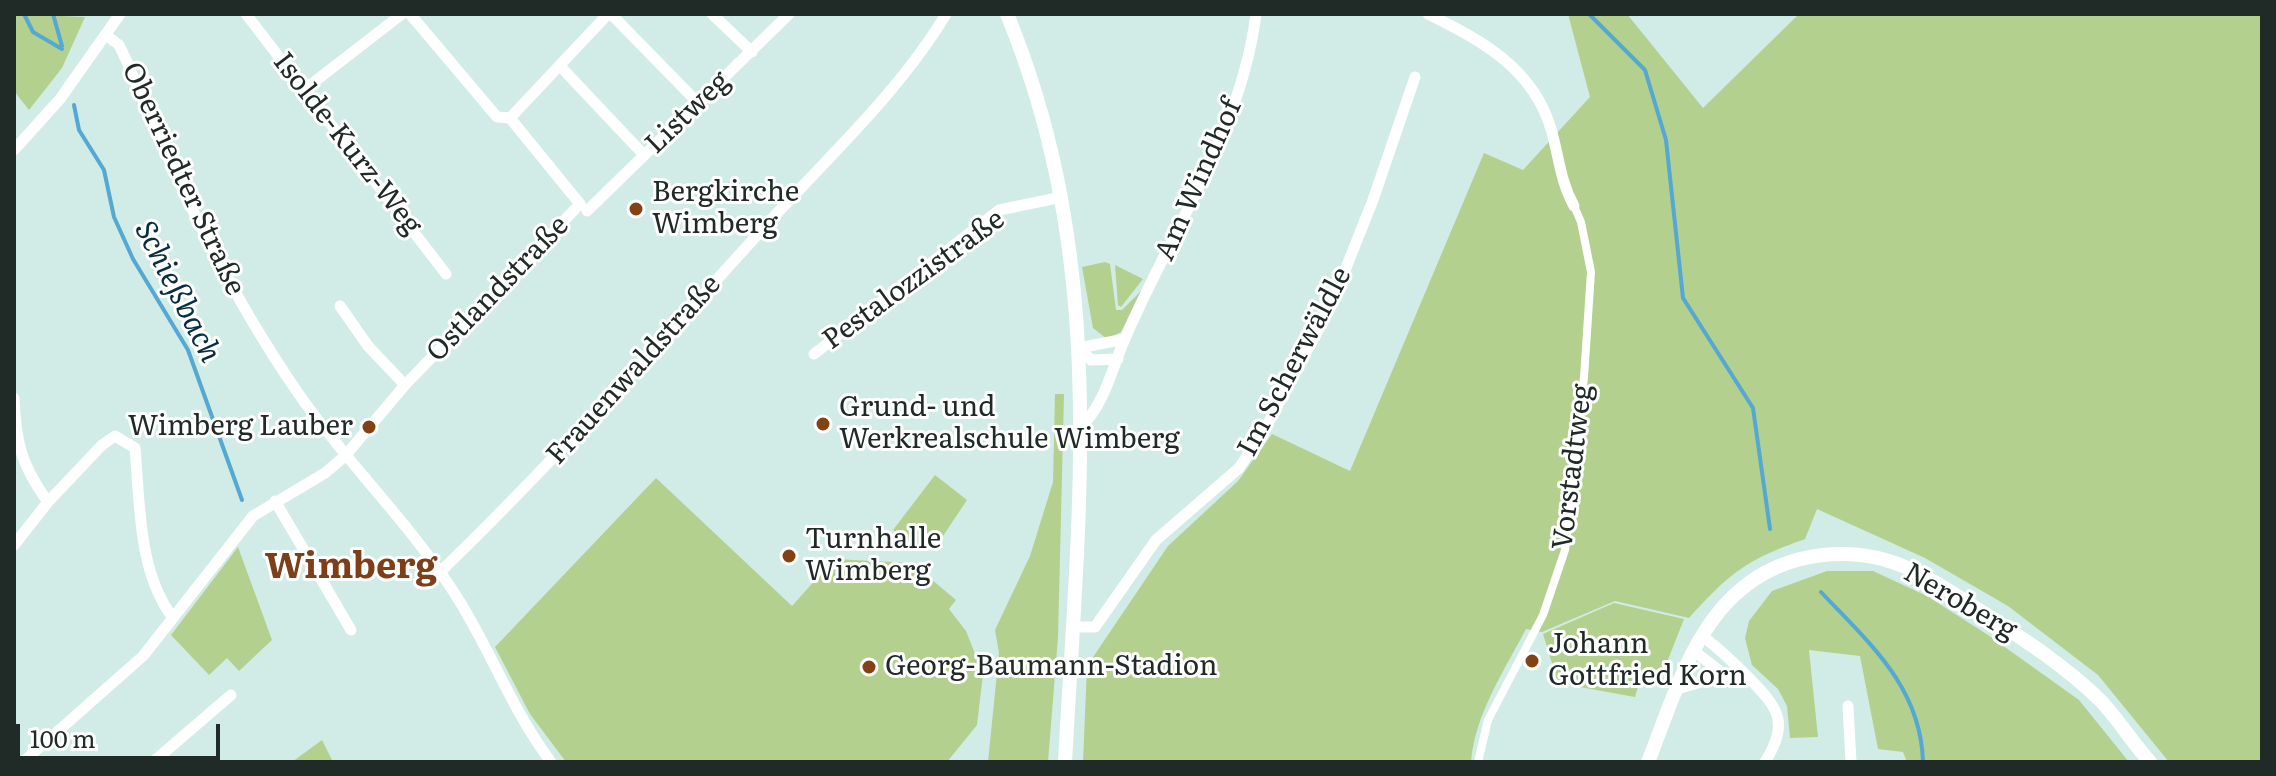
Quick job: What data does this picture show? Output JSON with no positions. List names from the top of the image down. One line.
{"streets":{"street":["Listweg","Isolde-Kurz-Weg","Oberriedter Straße","Am Windhof","Pestalozzistraße","Ostlandstraße","Im Scherwäldle","Frauenwaldstraße","Vorstadtweg","Neroberg"]},"crossings":[["Oberriedter Straße","Ostlandstraße"],["Oberriedter Straße","Frauenwaldstraße"]],"districts":["Wimberg"],"water":["Schießbach"],"places":["Bergkirche Wimberg","Grund- und Werkrealschule Wimberg","Wimberg Lauber","Turnhalle Wimberg","Johann Gottfried Korn","Georg-Baumann-Stadion"],"scale_bar":"100 m"}
